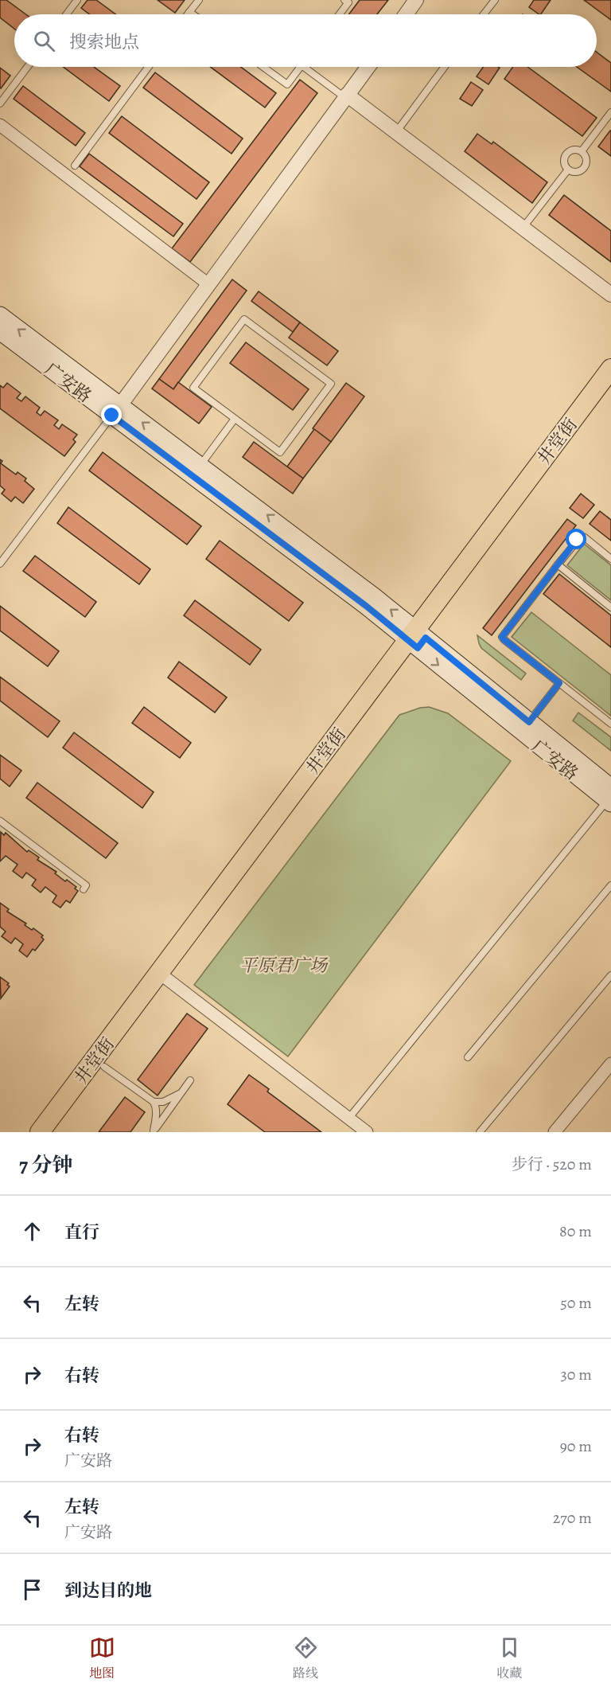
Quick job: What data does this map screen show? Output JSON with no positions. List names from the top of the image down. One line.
{"streets":{"main road":["广安路","井堂街"]},"crossings":[["广安路","井堂街"]],"parks":["平原君广场"],"page":{"search":"搜索地点","heading":["7 分钟","步行 · 520 m"],"list":[["直行","80 m"],["左转","50 m"],["右转","30 m"],["右转","广安路","90 m"],["左转","广安路","270 m"],"到达目的地"],"nav":["地图","路线","收藏"]}}
